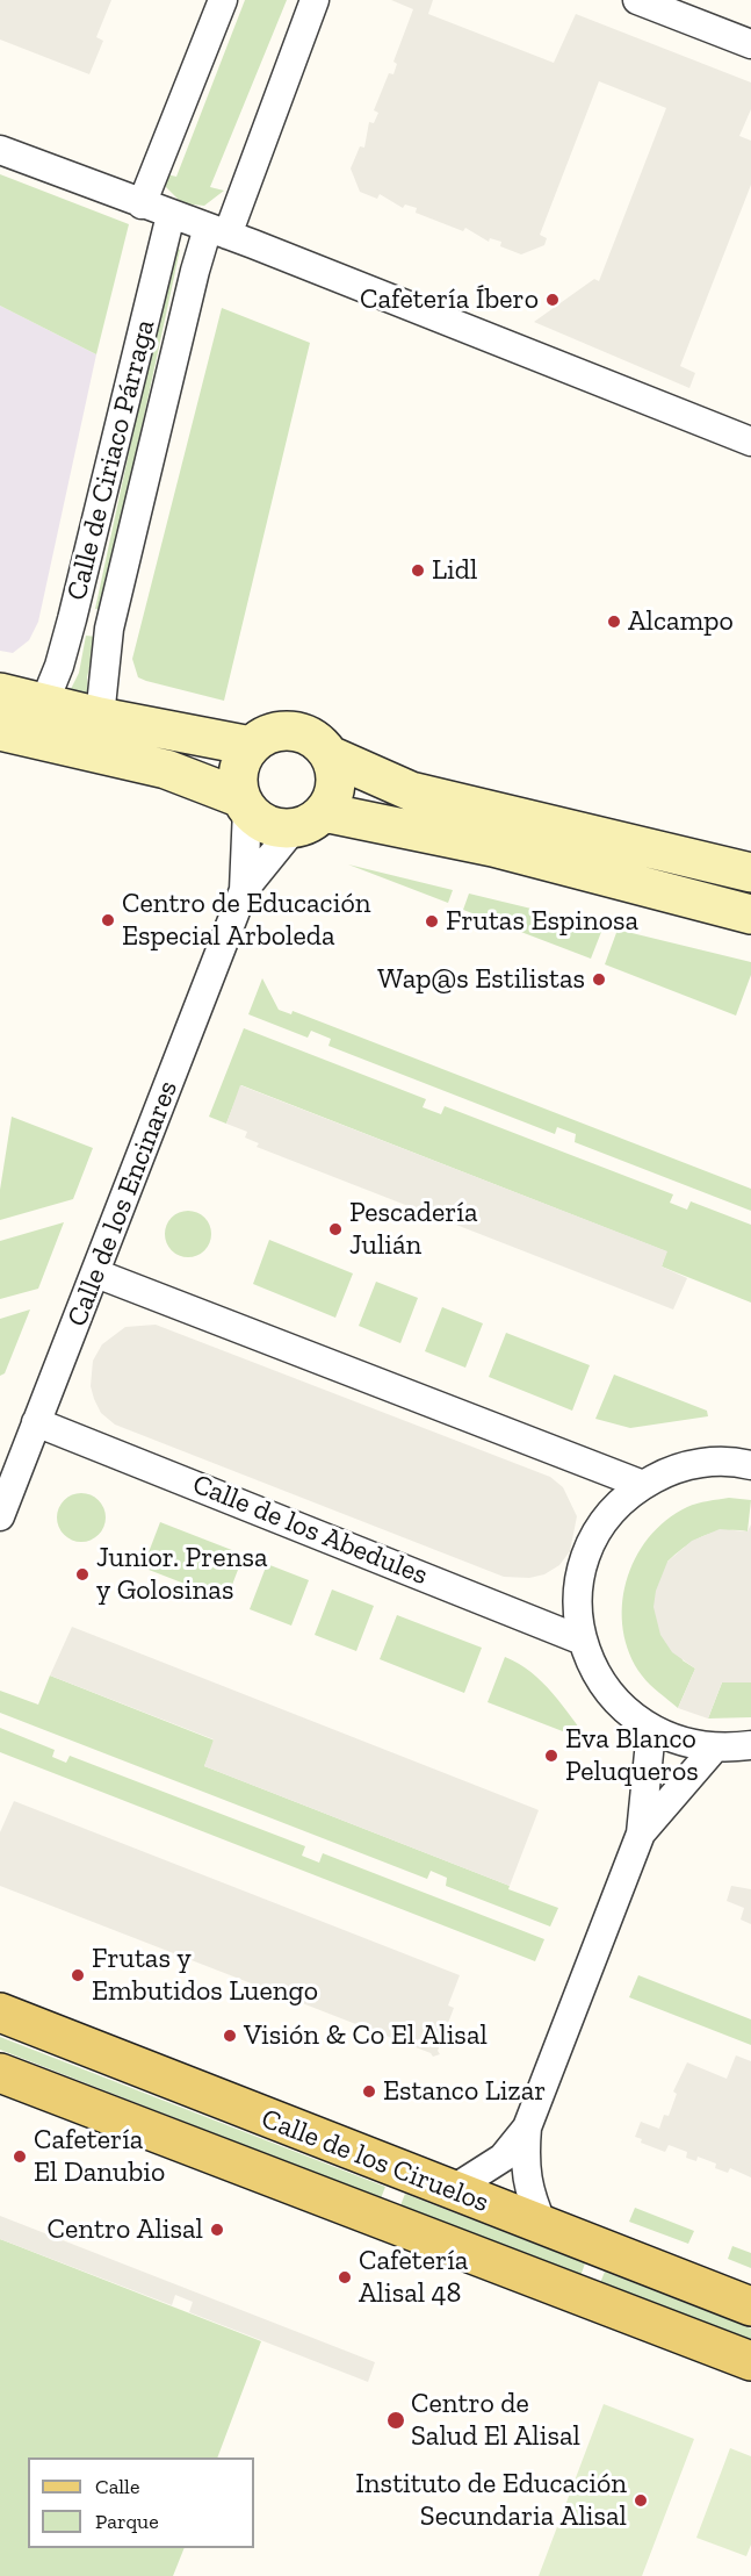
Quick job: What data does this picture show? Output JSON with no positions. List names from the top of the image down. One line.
{"streets":{"main road":["Calle de los Ciruelos"],"street":["Calle de Ciriaco Párraga","Calle de los Encinares","Calle de los Abedules"]},"crossings":[["Calle de los Encinares","Calle de los Abedules"]],"places":["Cafetería Íbero","Lidl","Alcampo","Centro de Educación Especial Arboleda","Frutas Espinosa","Wap@s Estilistas","Pescadería Julián","Junior. Prensa y Golosinas","Eva Blanco Peluqueros","Frutas y Embutidos Luengo","Visión & Co El Alisal","Estanco Lizar","Cafetería El Danubio","Centro Alisal","Cafetería Alisal 48","Centro de Salud El Alisal","Instituto de Educación Secundaria Alisal"],"legend":["Calle","Parque"]}
